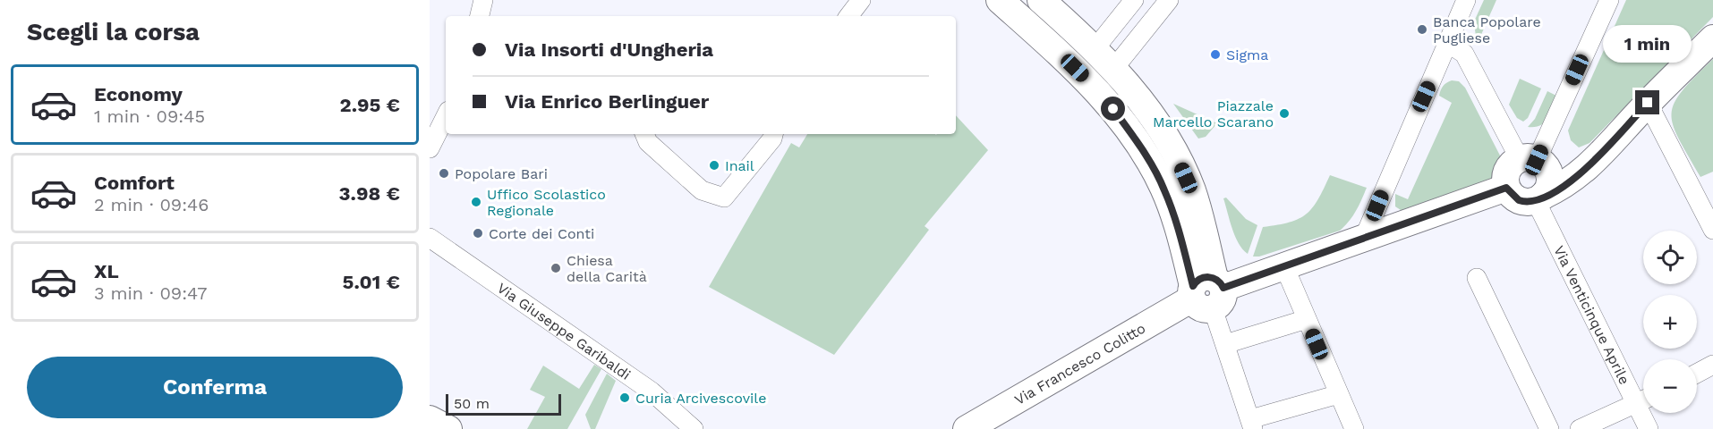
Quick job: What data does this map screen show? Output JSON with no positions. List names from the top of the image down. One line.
{"streets":{"main road":["Via Francesco Colitto"],"street":["Via Venticinque Aprile","Via Giuseppe Garibaldi"]},"crossings":[["Via Venticinque Aprile","Via Francesco Colitto"]],"places":["Banca Popolare Pugliese","Sigma","Piazzale Marcello Scarano","Inail","Popolare Bari","Uffico Scolastico Regionale","Corte dei Conti","Chiesa della Carità","Curia Arcivescovile"],"scale_bar":"50 m","page":{"heading":"Scegli la corsa","banner":["Via Insorti d'Ungheria","Via Enrico Berlinguer"],"bubble":"1 min","list":[{"name":"Economy","note":"1 min · 09:45","value":"2.95 €"},{"name":"Comfort","note":"2 min · 09:46","value":"3.98 €"},{"name":"XL","note":"3 min · 09:47","value":"5.01 €"}],"map_buttons":["+","−"],"buttons":"Conferma","scale":"50 m"}}
